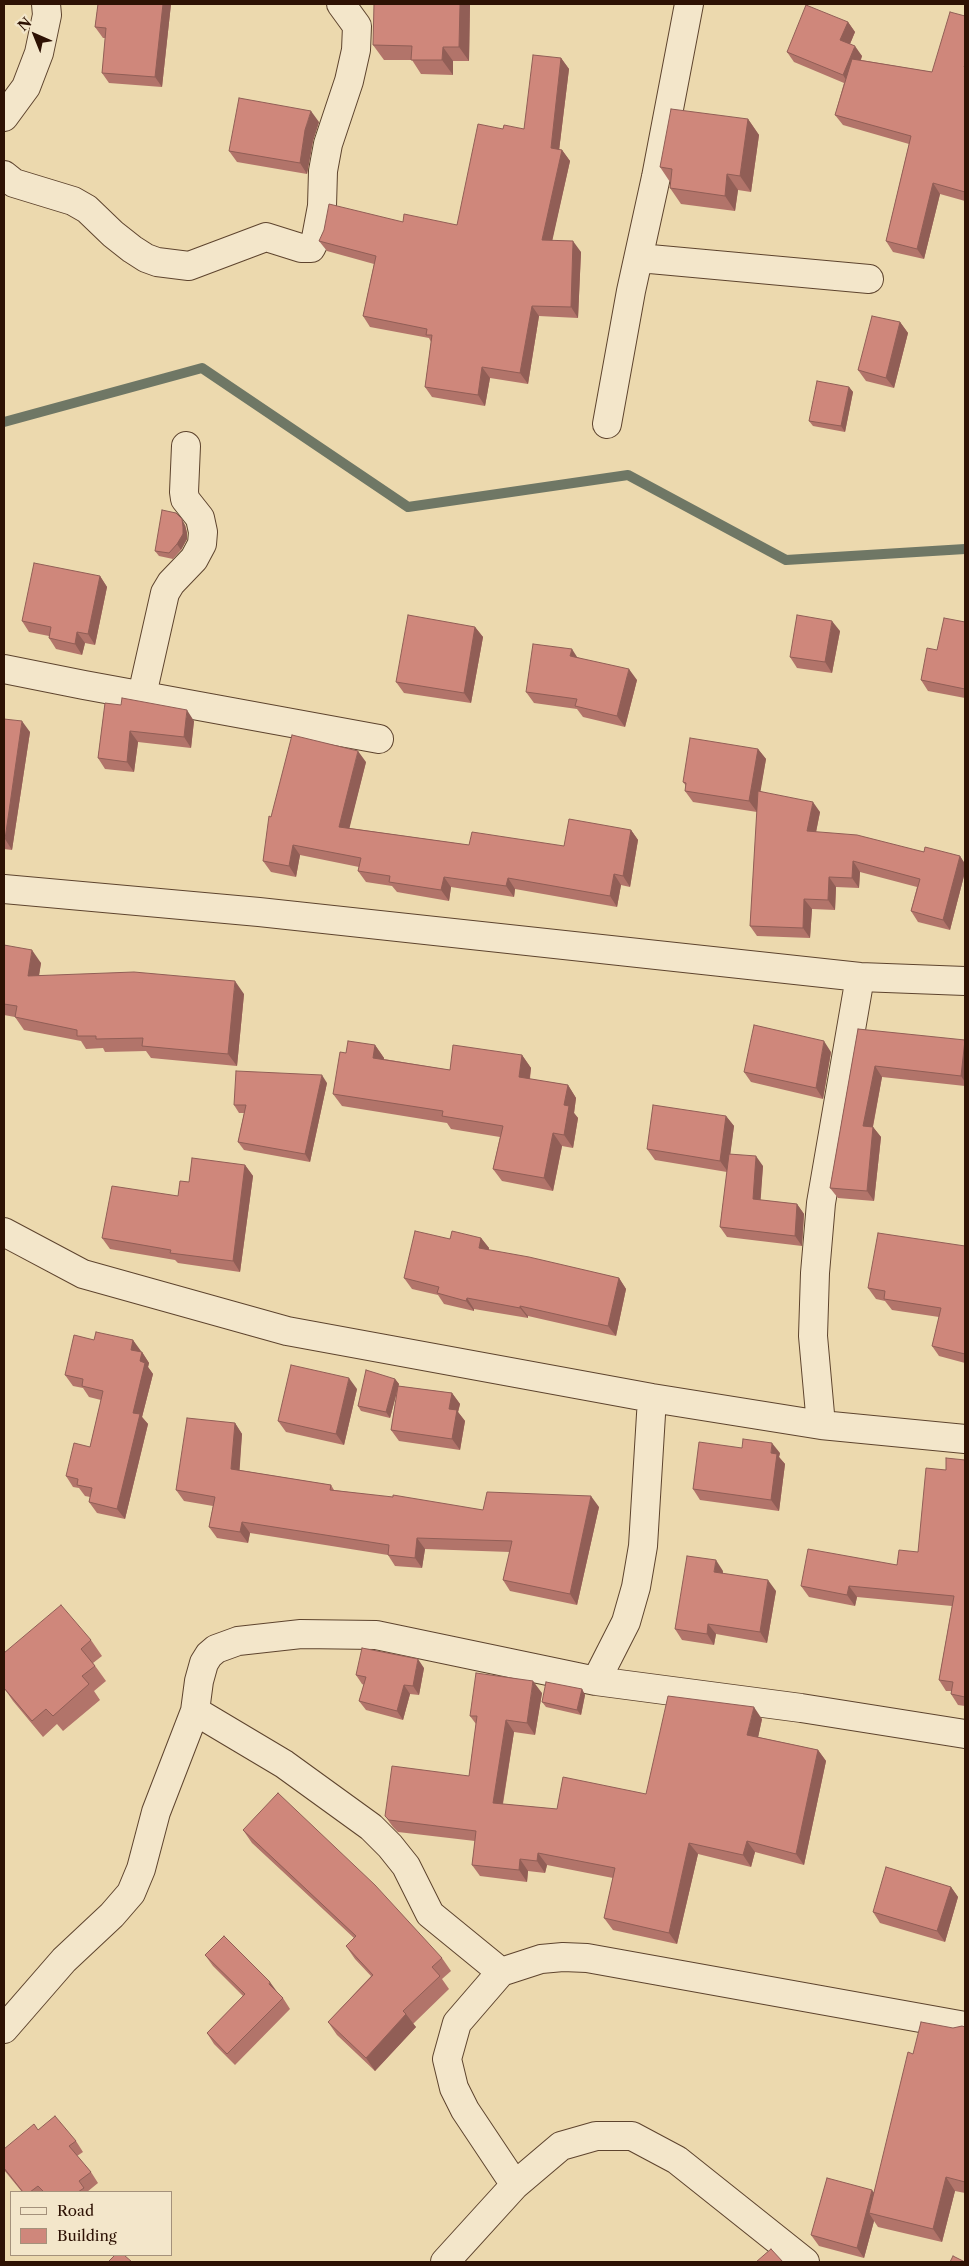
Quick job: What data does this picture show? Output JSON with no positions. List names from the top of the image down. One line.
{"legend":["Road","Building"],"north":"top left"}
